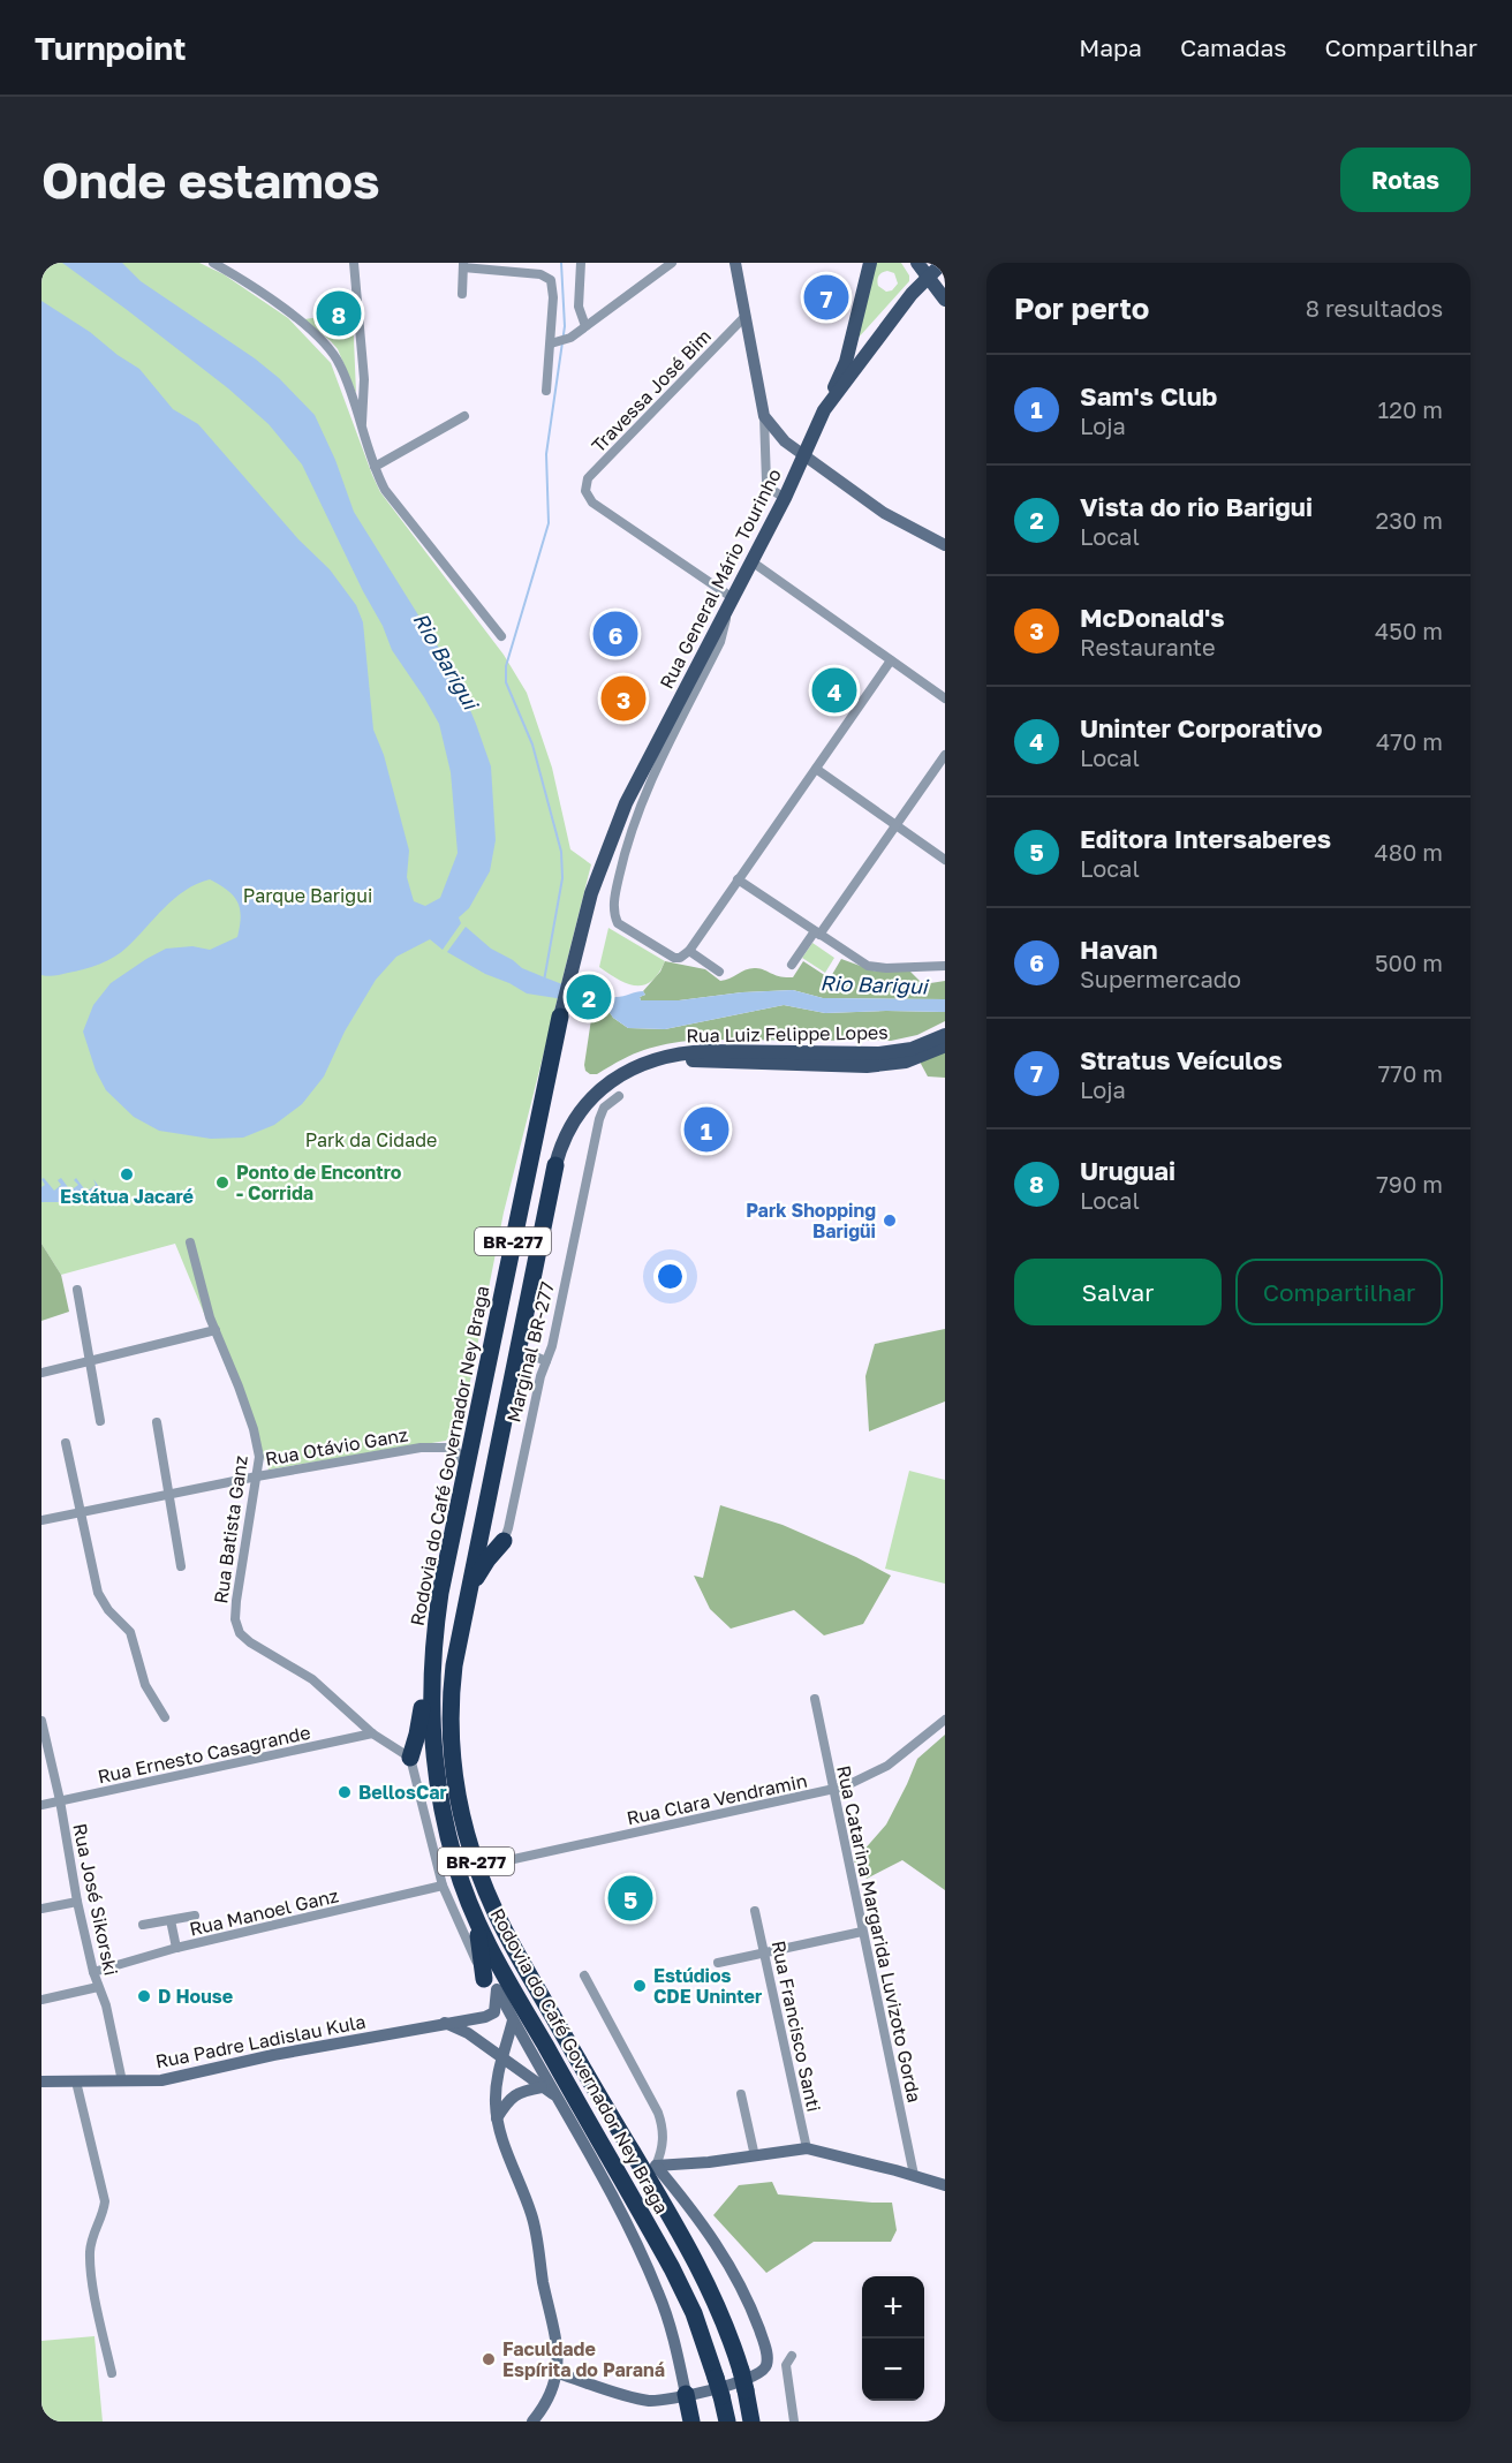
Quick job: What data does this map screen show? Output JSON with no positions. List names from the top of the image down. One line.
{"streets":{"highway":["BR-277","Rodovia do Café Governador Ney Braga"],"main road":["Rua General Mário Tourinho","Rua Luiz Felippe Lopes"],"street":["Travessa José Bim","Marginal BR-277","Rua Otávio Ganz","Rua Batista Ganz","Rua Ernesto Casagrande","Rua Clara Vendramin","Rua José Sikorski","Rua Manoel Ganz","Rua Catarina Margarida Luvizoto Gorda","Rua Francisco Santi","Rua Padre Ladislau Kula"]},"crossings":[["Travessa José Bim","Rua General Mário Tourinho"],["Rua General Mário Tourinho","Rodovia do Café Governador Ney Braga"],["Rua Luiz Felippe Lopes","Rodovia do Café Governador Ney Braga"],["Rua Otávio Ganz","Rodovia do Café Governador Ney Braga"],["Rua Otávio Ganz","Rua Batista Ganz"],["Rodovia do Café Governador Ney Braga","Rua Clara Vendramin"],["Rua Batista Ganz","Rua Ernesto Casagrande"],["Rua Ernesto Casagrande","Rua José Sikorski"],["Rua Clara Vendramin","Rua Catarina Margarida Luvizoto Gorda"],["Rua José Sikorski","Rua Manoel Ganz"],["Rua José Sikorski","Rua Padre Ladislau Kula"]],"water":["Rio Barigui"],"parks":["Parque Barigui","Park da Cidade"],"places":["Estátua Jacaré","Ponto de Encontro - Corrida","Park Shopping Barigüi","BellosCar","Estúdios CDE Uninter","D House","Faculdade Espírita do Paraná"],"page":{"header":"Turnpoint","nav":["Mapa","Camadas","Compartilhar"],"buttons":["Rotas",["Salvar","Compartilhar"]],"title":"Onde estamos","heading":["Por perto","8 resultados"],"pins":["7","8","6","4","3","2","1","5"],"list":[{"mark":"1","name":"Sam's Club","note":"Loja","value":"120 m"},{"mark":"2","name":"Vista do rio Barigui","note":"Local","value":"230 m"},{"mark":"3","name":"McDonald's","note":"Restaurante","value":"450 m"},{"mark":"4","name":"Uninter Corporativo","note":"Local","value":"470 m"},{"mark":"5","name":"Editora Intersaberes","note":"Local","value":"480 m"},{"mark":"6","name":"Havan","note":"Supermercado","value":"500 m"},{"mark":"7","name":"Stratus Veículos","note":"Loja","value":"770 m"},{"mark":"8","name":"Uruguai","note":"Local","value":"790 m"}],"map_buttons":["+","−"]}}
